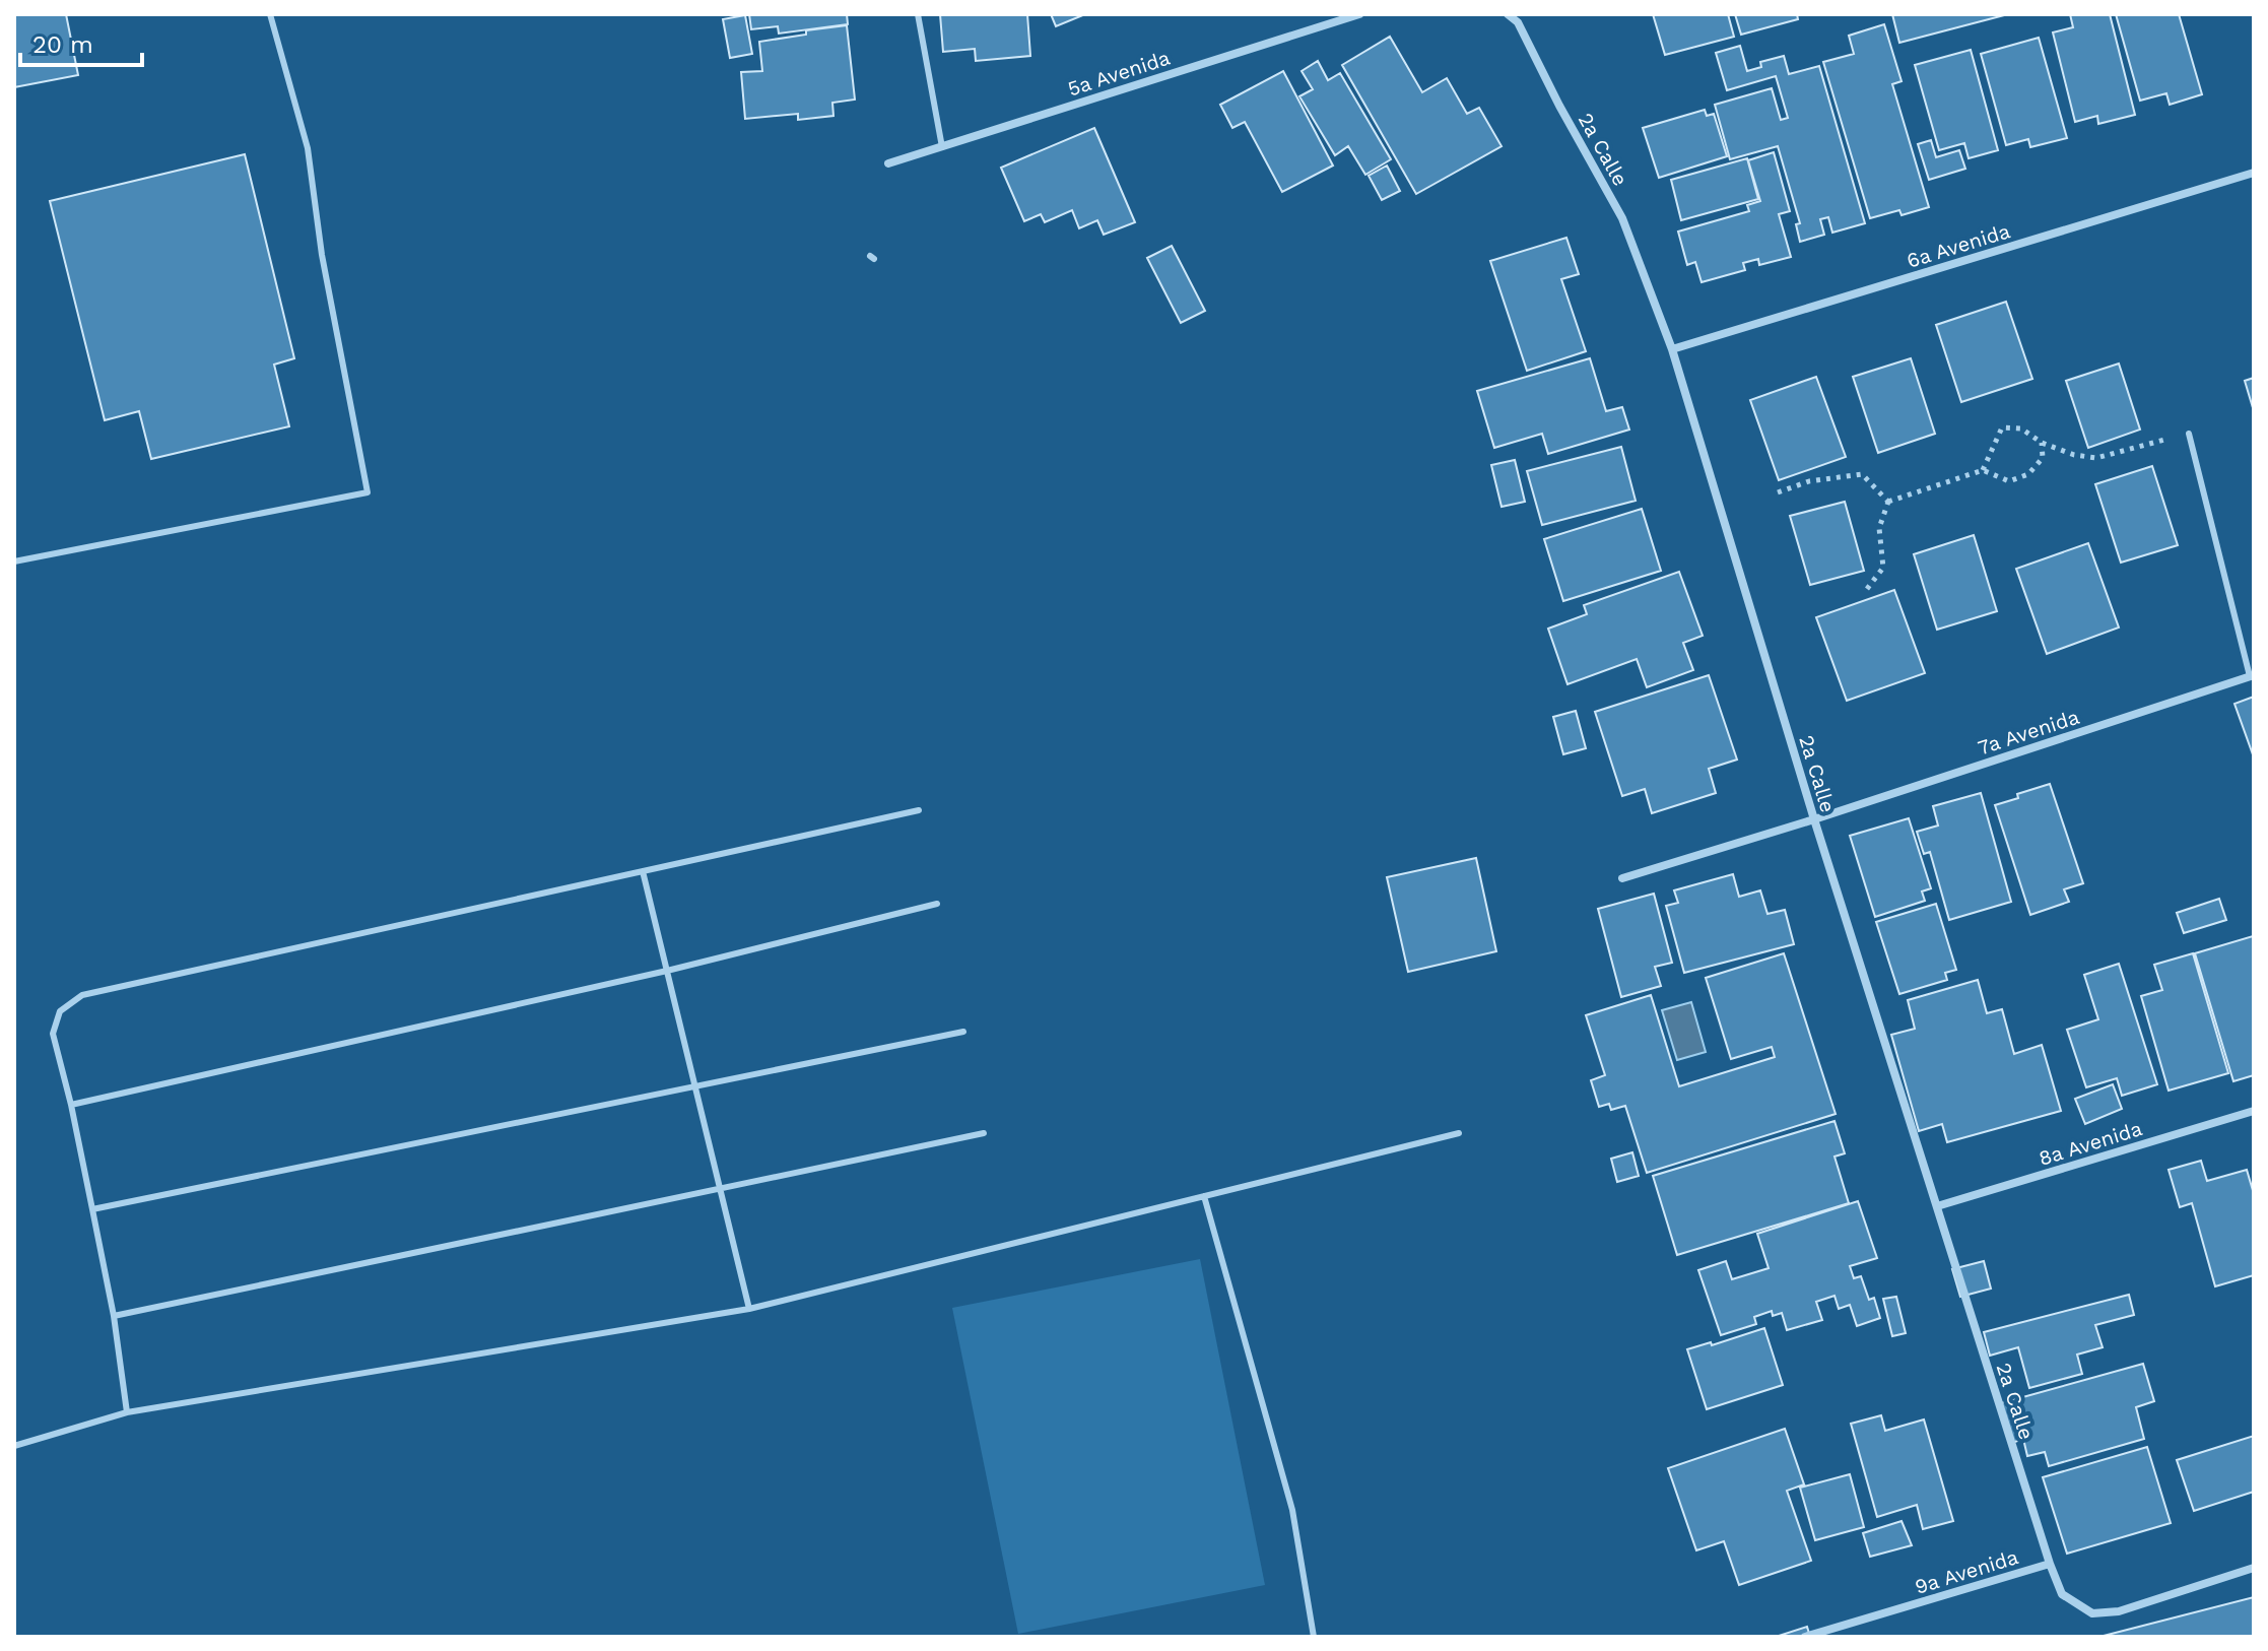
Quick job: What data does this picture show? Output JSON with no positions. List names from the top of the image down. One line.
{"streets":{"street":["5a Avenida","2a Calle","6a Avenida","7a Avenida","8a Avenida","9a Avenida"]},"crossings":[["2a Calle","6a Avenida"],["2a Calle","7a Avenida"],["2a Calle","8a Avenida"],["2a Calle","9a Avenida"]],"scale_bar":"20 m"}
